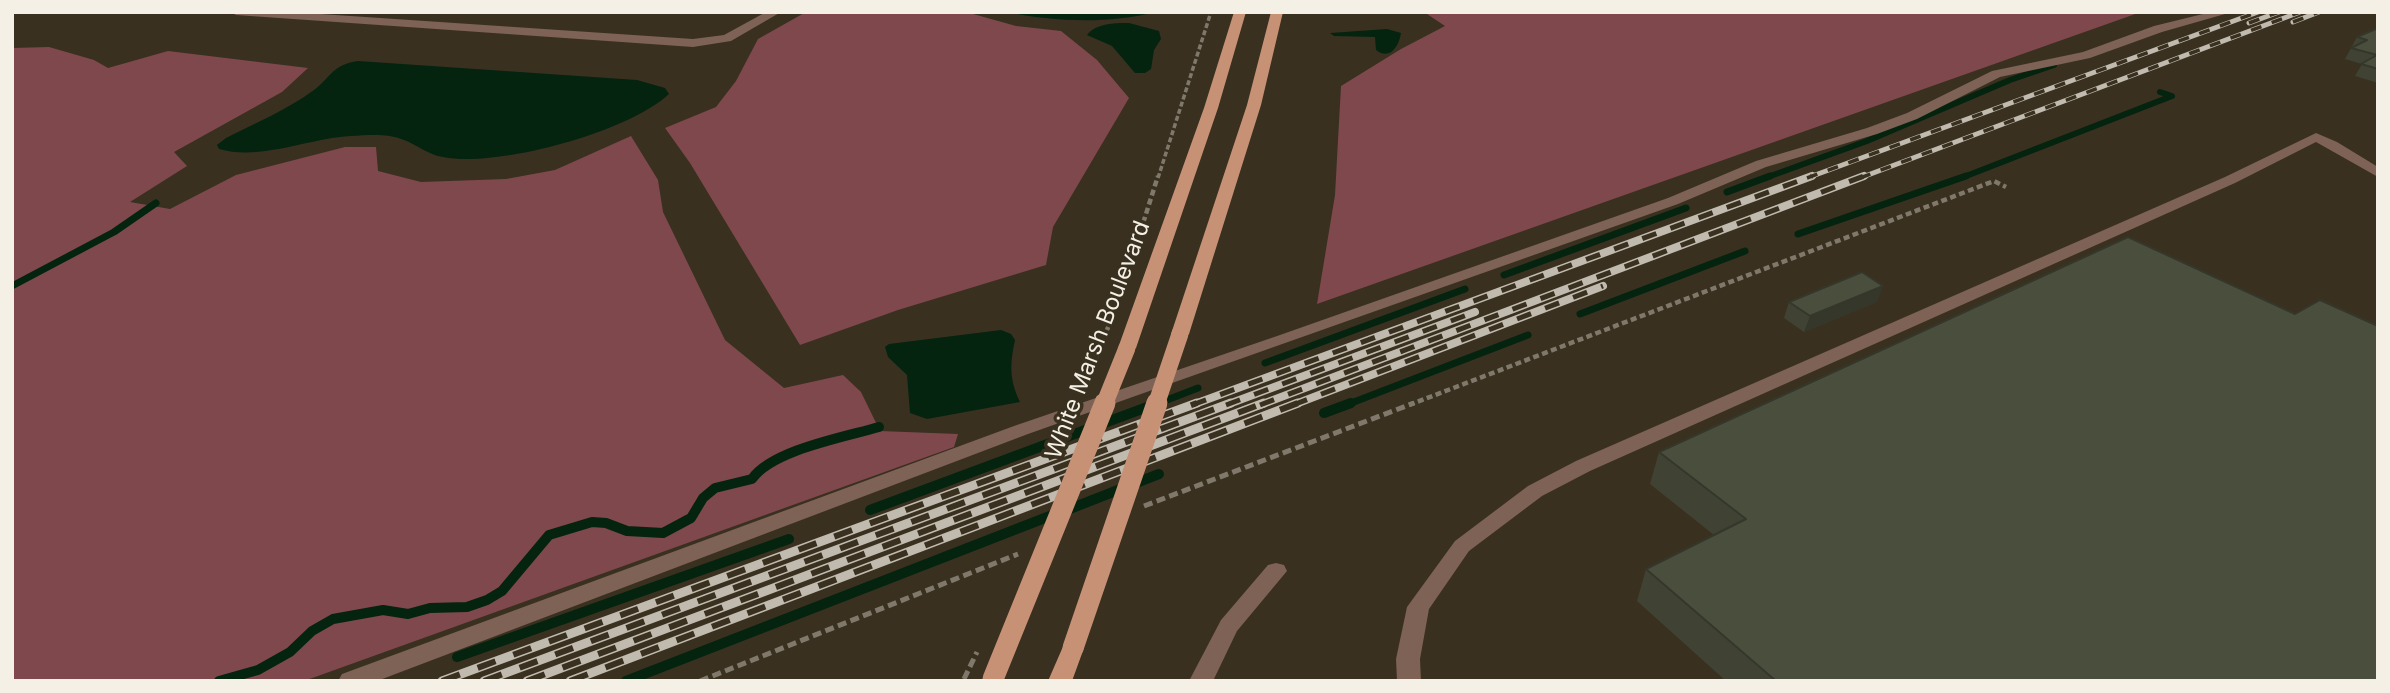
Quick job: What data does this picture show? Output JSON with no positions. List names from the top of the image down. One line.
{"streets":{"main road":["White Marsh Boulevard"]}}
